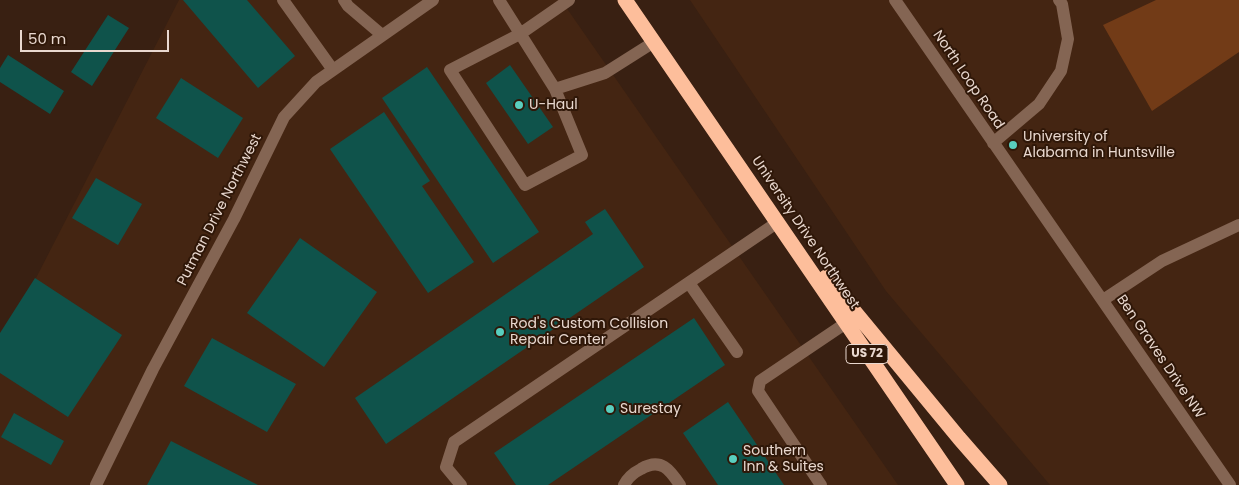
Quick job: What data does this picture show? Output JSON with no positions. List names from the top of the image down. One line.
{"streets":{"highway":["University Drive Northwest","US 72"],"street":["North Loop Road","Putman Drive Northwest","Ben Graves Drive NW"]},"crossings":[["North Loop Road","Ben Graves Drive NW"]],"places":["U-Haul","University of Alabama in Huntsville","Rod's Custom Collision Repair Center","Surestay","Southern Inn & Suites"],"scale_bar":"50 m"}
